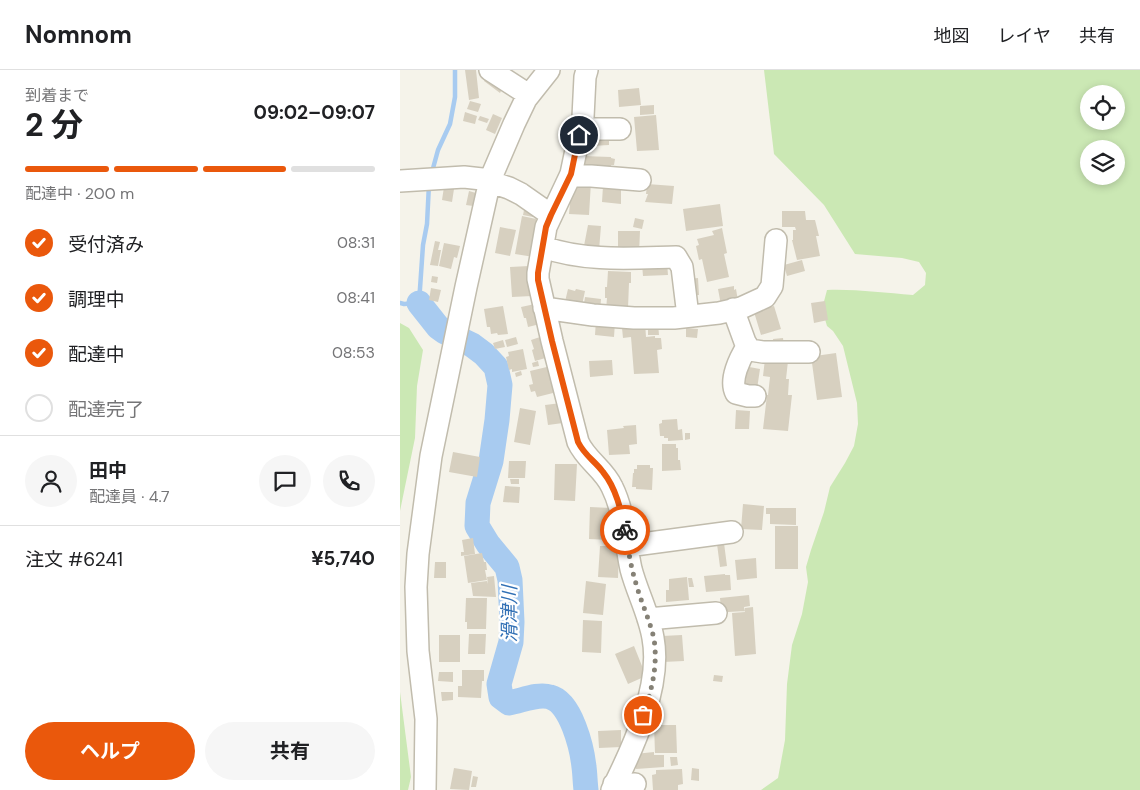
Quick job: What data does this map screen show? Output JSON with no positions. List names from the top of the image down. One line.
{"water":["滑津川"],"page":{"header":"Nomnom","nav":["地図","レイヤ","共有"],"heading":["2 分","到着まで","09:02–09:07"],"panel":["田中","配達員 · 4.7","注文 #6241","¥5,740"],"bar":"配達中 · 200 m","list":[["受付済み","08:31"],["調理中","08:41"],["配達中","08:53"],"配達完了"],"buttons":["ヘルプ","共有"]}}
